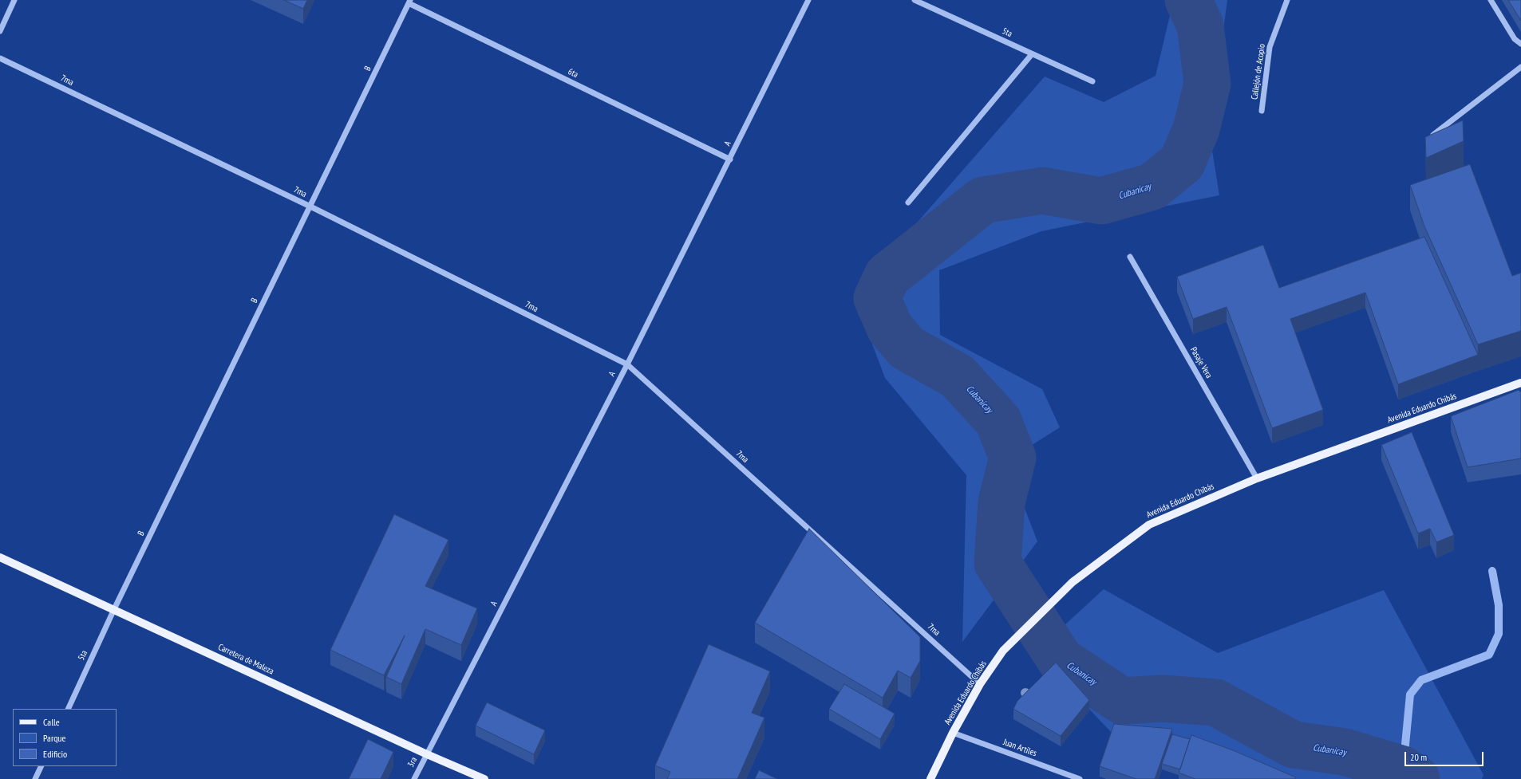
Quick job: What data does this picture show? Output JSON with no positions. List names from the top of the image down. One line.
{"streets":{"main road":["Avenida Eduardo Chibás","Carretera de Maleza"],"street":["5ta","B","Callejón de Acopio","6ta","7ma","A","Pasaje Vera","Juan Artiles","3ra"]},"crossings":[["5ta","B"],["5ta","Carretera de Maleza"],["B","6ta"],["B","7ma"],["B","Carretera de Maleza"],["6ta","A"],["7ma","A"],["7ma","Avenida Eduardo Chibás"],["A","Carretera de Maleza"],["A","3ra"],["Pasaje Vera","Avenida Eduardo Chibás"],["Avenida Eduardo Chibás","Juan Artiles"],["Carretera de Maleza","3ra"]],"water":["Cubanicay"],"legend":["Calle","Parque","Edificio"],"scale_bar":"20 m"}
